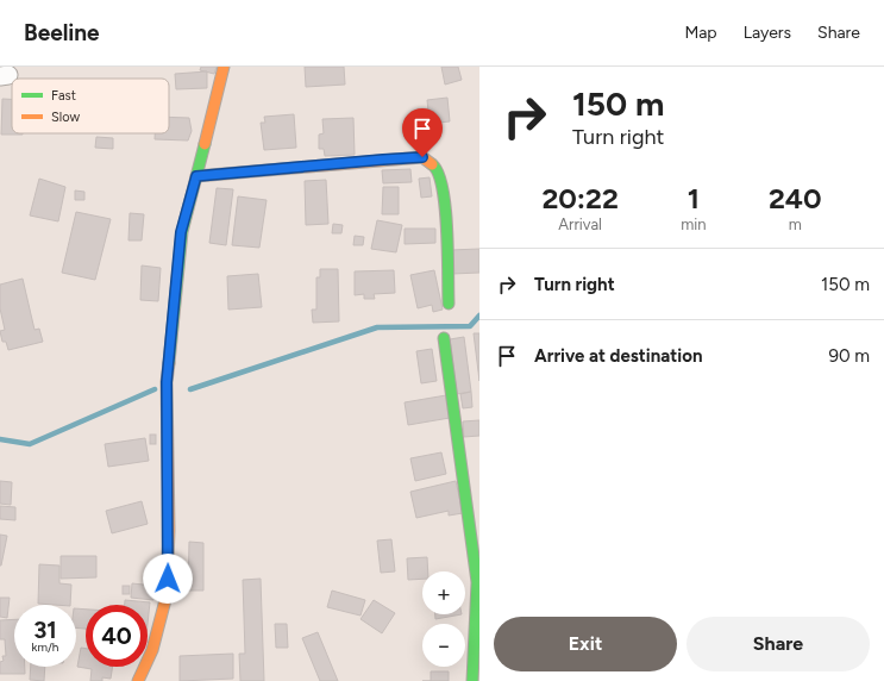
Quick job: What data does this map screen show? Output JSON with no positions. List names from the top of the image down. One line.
{"legend":["Fast","Slow"],"page":{"header":"Beeline","nav":["Map","Layers","Share"],"turn":["150 m","Turn right"],"eta":["20:22","Arrival","1","min","240","m"],"list":[{"name":"Turn right","value":"150 m"},{"name":"Arrive at destination","value":"90 m"}],"map_buttons":["+","−"],"speed":"31 km/h","limit":"40","buttons":["Exit","Share"]}}
